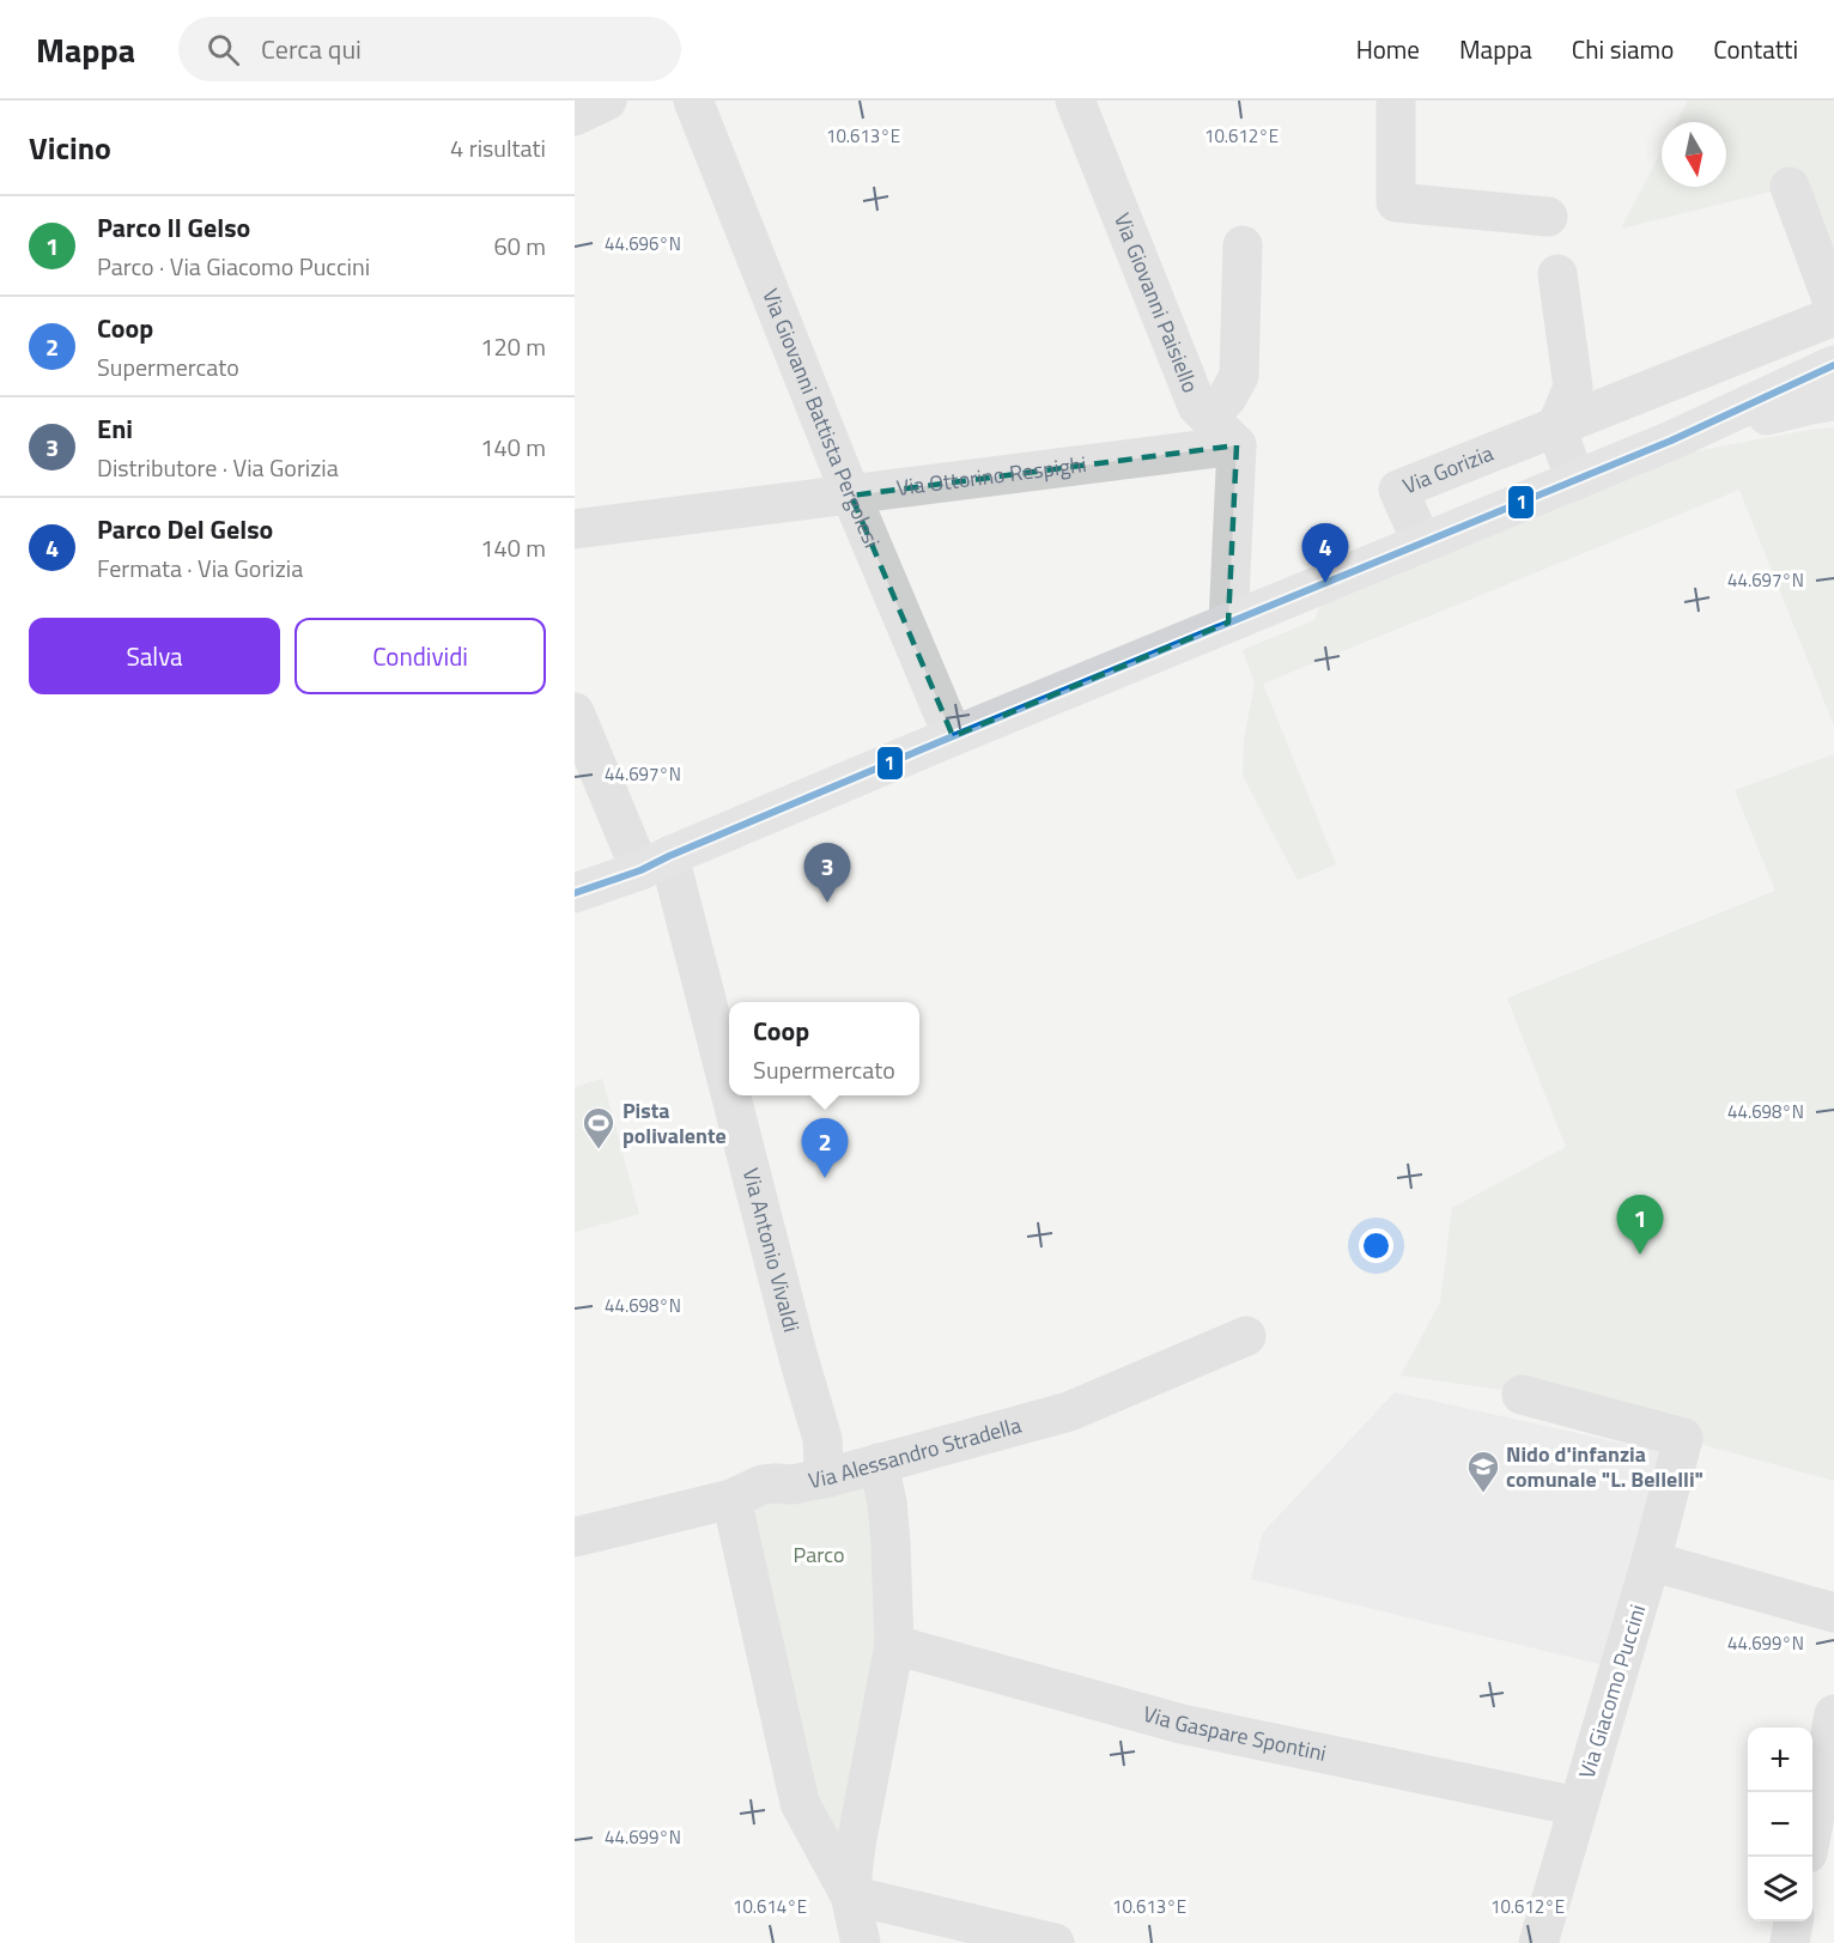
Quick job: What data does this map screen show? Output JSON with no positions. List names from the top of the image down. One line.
{"streets":{"street":["Via Giovanni Paisiello","Via Giovanni Battista Pergolesi","Via Gorizia","Via Ottorino Respighi","Via Antonio Vivaldi","Via Alessandro Stradella","Via Giacomo Puccini","Via Gaspare Spontini"]},"crossings":[["Via Giovanni Paisiello","Via Ottorino Respighi"],["Via Giovanni Battista Pergolesi","Via Ottorino Respighi"],["Via Antonio Vivaldi","Via Alessandro Stradella"],["Via Giacomo Puccini","Via Gaspare Spontini"]],"parks":["Parco"],"places":{"sports":["Pista polivalente"],"school or university":["Nido d'infanzia comunale \"L. Bellelli\""]},"lines":["transit line 1"],"north":"bottom","page":{"header":"Mappa","search":"Cerca qui","nav":["Home","Mappa","Chi siamo","Contatti"],"heading":["Vicino","4 risultati"],"list":[{"mark":"1","name":"Parco Il Gelso","note":"Parco · Via Giacomo Puccini","value":"60 m"},{"mark":"2","name":"Coop","note":"Supermercato","value":"120 m"},{"mark":"3","name":"Eni","note":"Distributore · Via Gorizia","value":"140 m"},{"mark":"4","name":"Parco Del Gelso","note":"Fermata · Via Gorizia","value":"140 m"}],"pins":["4","3","2","1"],"buttons":["Salva","Condividi"],"popup":["Coop","Supermercato"],"map_buttons":["+","−"]},"coordinates":["10.613°E","10.612°E","44.696°N","44.697°N","44.698°N","44.699°N","10.614°E"]}
